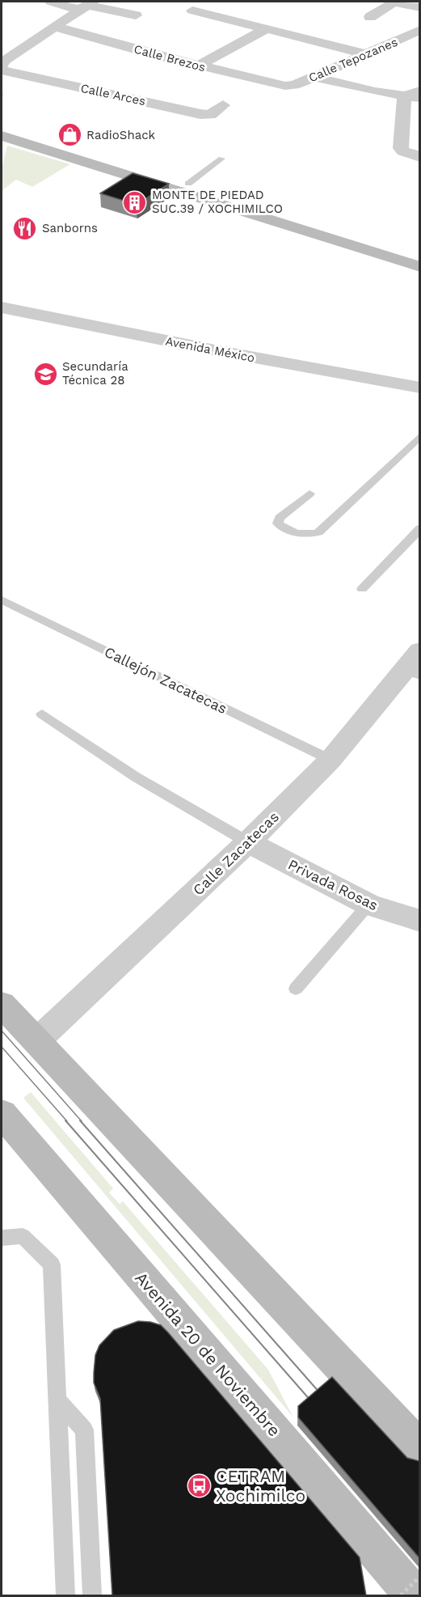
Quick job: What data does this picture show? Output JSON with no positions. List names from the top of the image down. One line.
{"streets":{"main road":["Avenida 20 de Noviembre"],"street":["Calle Brezos","Calle Tepozanes","Calle Arces","Avenida México","Calle Zacatecas","Privada Rosas"],"lane":["Callejón Zacatecas"]},"crossings":[["Calle Brezos","Calle Tepozanes"],["Callejón Zacatecas","Calle Zacatecas"],["Calle Zacatecas","Privada Rosas"]],"places":{"shop":["RadioShack"],"building":["MONTE DE PIEDAD SUC.39 / XOCHIMILCO"],"restaurant":["Sanborns"],"school or university":["Secundaría Técnica 28"],"bus stop":["CETRAM Xochimilco"]}}
